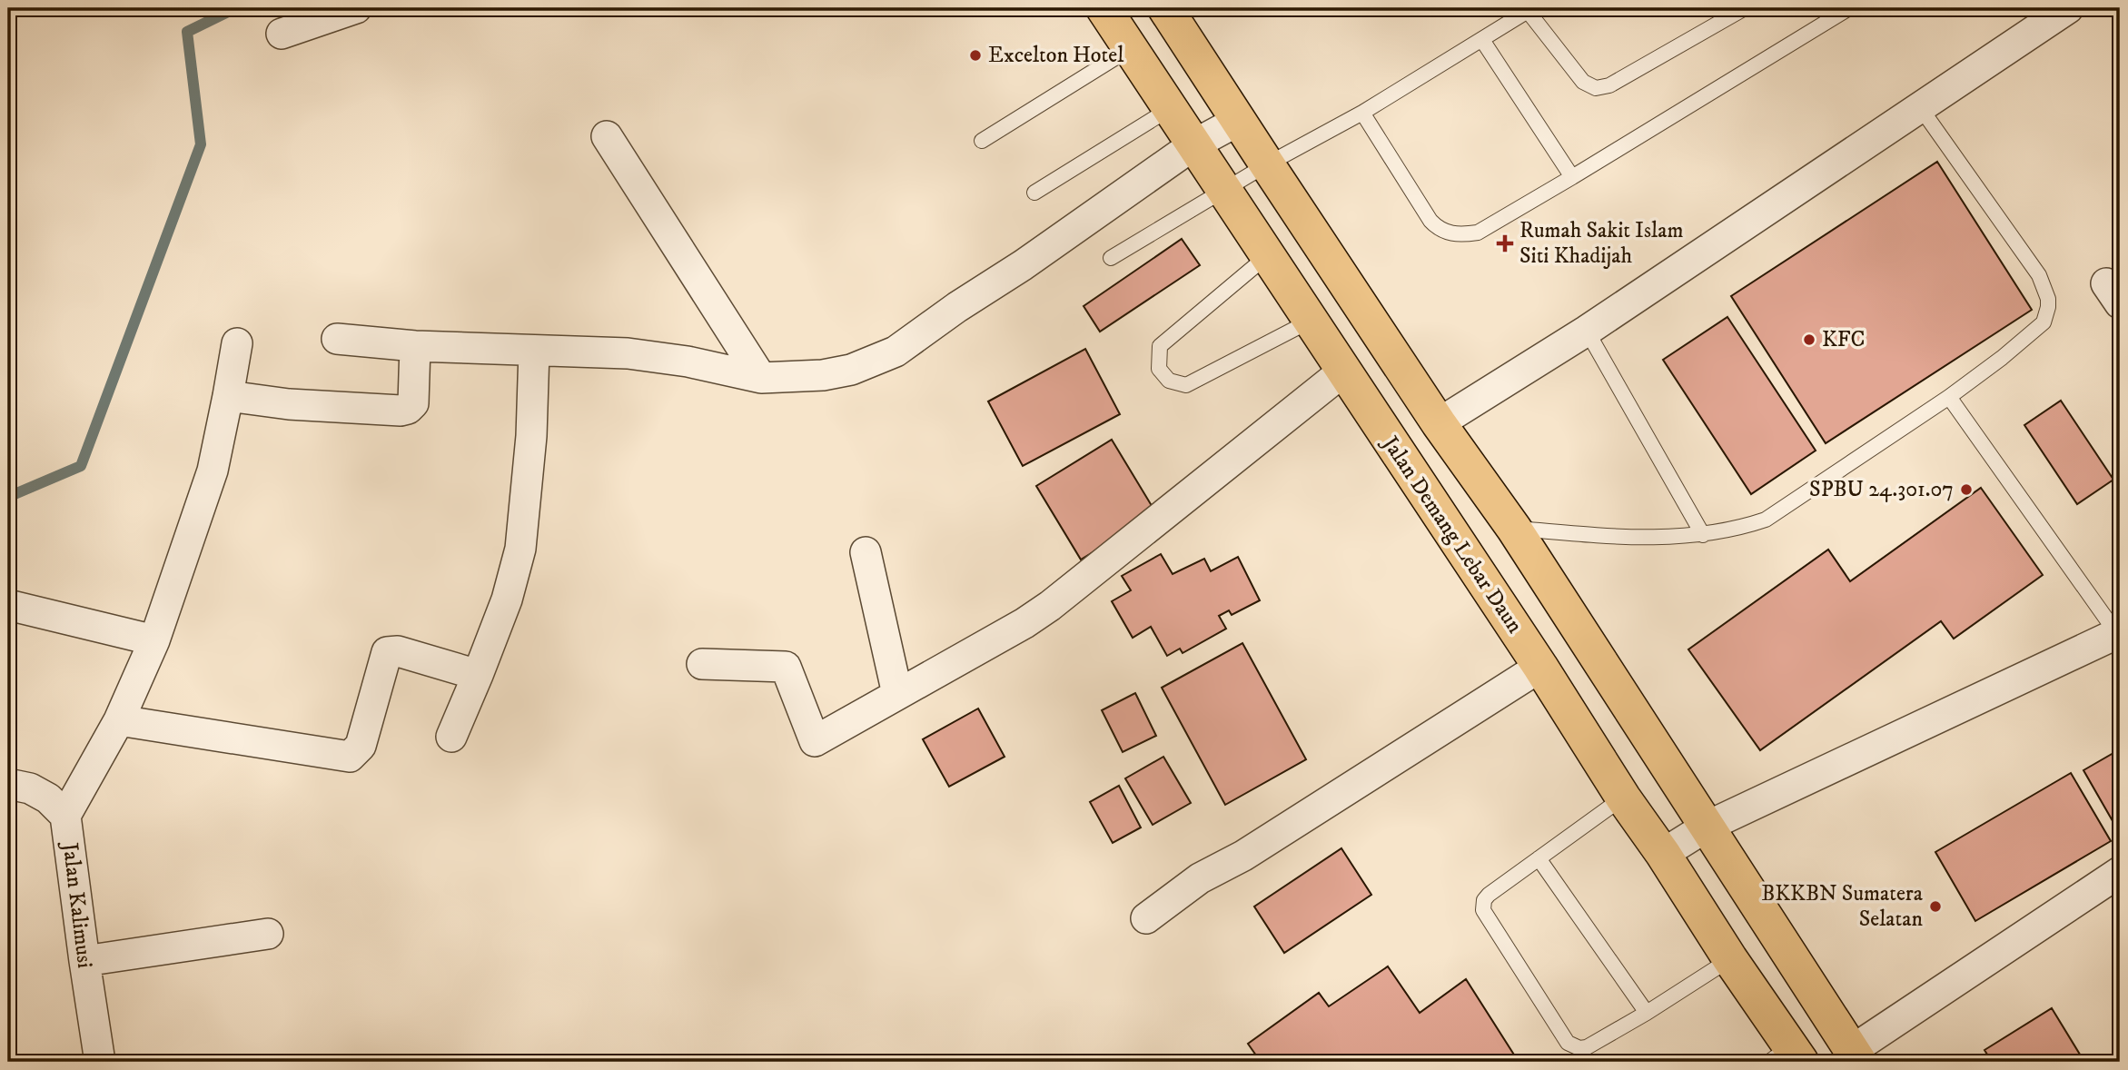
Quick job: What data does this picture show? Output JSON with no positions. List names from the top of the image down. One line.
{"streets":{"highway":["Jalan Demang Lebar Daun"],"street":["Jalan Kalimusi"]},"places":{"other":["Excelton Hotel","KFC","SPBU 24.301.07","BKKBN Sumatera Selatan"],"health":["Rumah Sakit Islam Siti Khadijah"]}}
